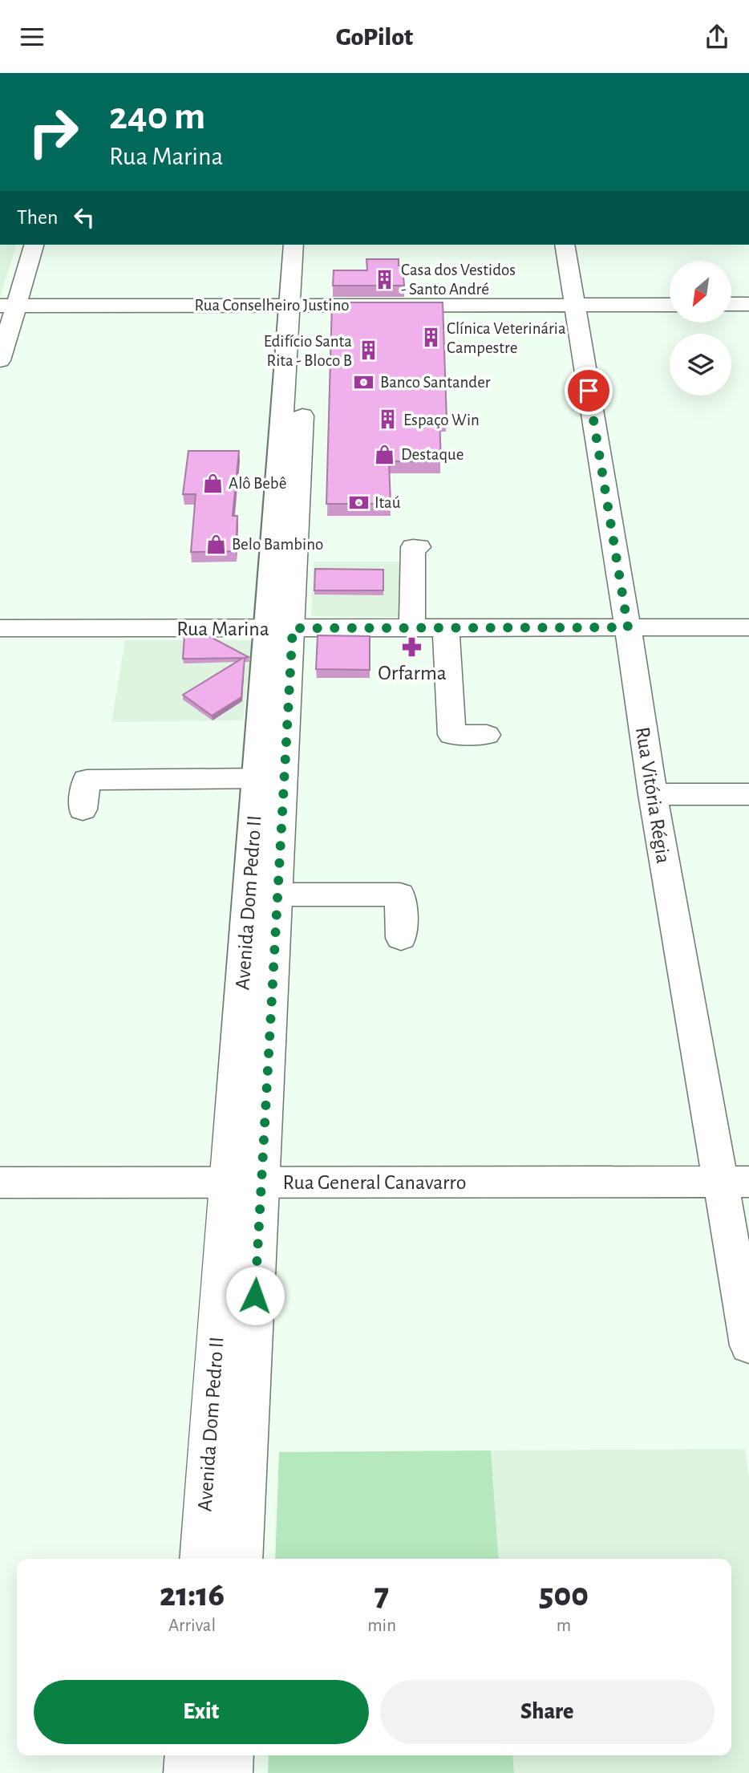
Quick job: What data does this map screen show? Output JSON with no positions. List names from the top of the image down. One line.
{"streets":{"street":["Rua Conselheiro Justino","Rua Marina","Rua Vitória Régia","Avenida Dom Pedro II","Rua General Canavarro"]},"crossings":[["Rua Conselheiro Justino","Rua Vitória Régia"],["Rua Conselheiro Justino","Avenida Dom Pedro II"],["Rua Marina","Rua Vitória Régia"],["Rua Marina","Avenida Dom Pedro II"],["Rua Vitória Régia","Rua General Canavarro"],["Avenida Dom Pedro II","Rua General Canavarro"]],"places":{"building":["Casa dos Vestidos - Santo André","Clínica Veterinária Campestre","Edifício Santa Rita - Bloco B","Espaço Win"],"bank":["Banco Santander","Itaú"],"shop":["Destaque","Alô Bebê","Belo Bambino"],"pharmacy":["Orfarma"]},"north":"bottom left","page":{"header":"GoPilot","turn":["240 m","Rua Marina"],"then":"Then","eta":["21:16","Arrival","7","min","500","m"],"buttons":["Exit","Share"]}}
